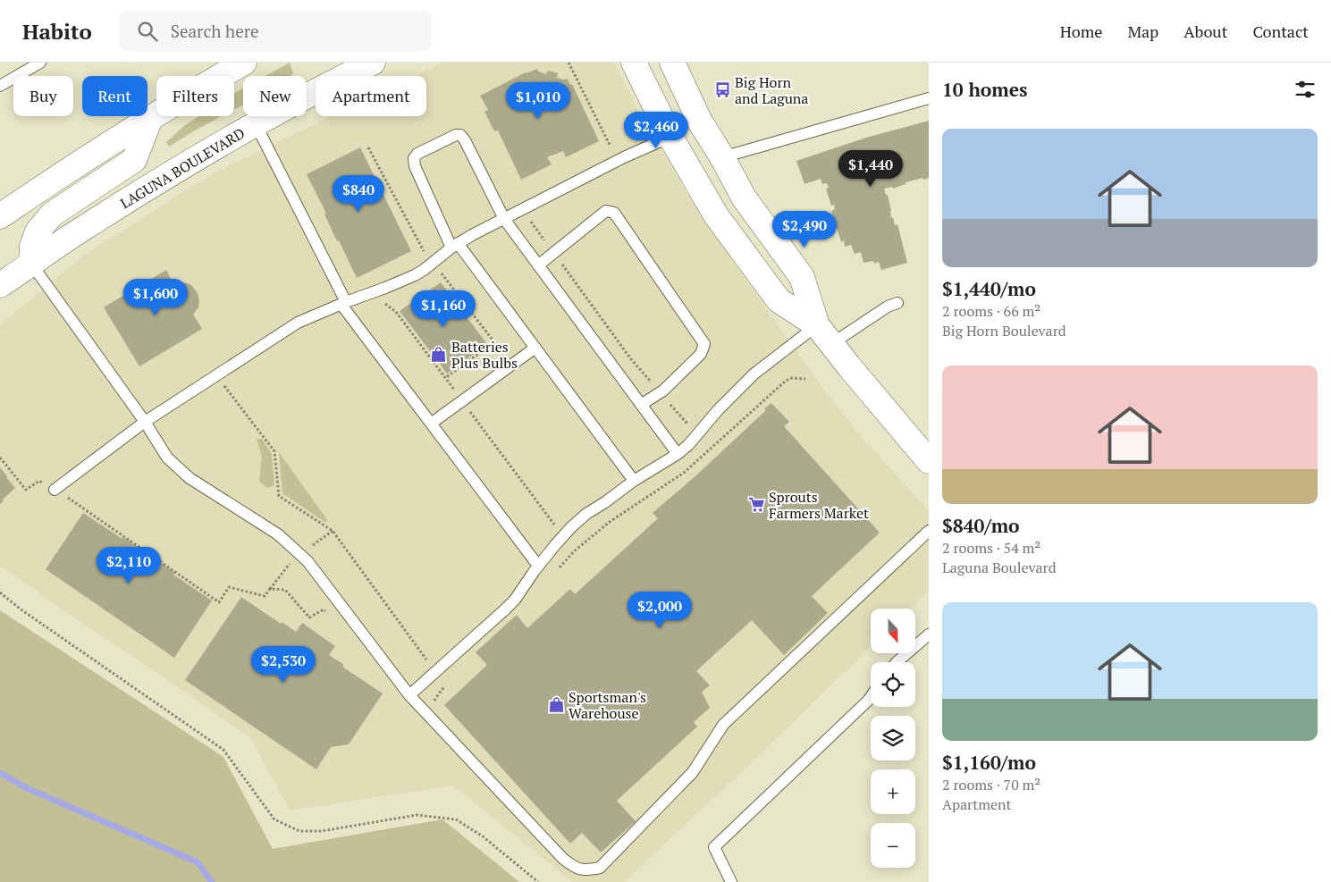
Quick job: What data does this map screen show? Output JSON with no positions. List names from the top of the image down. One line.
{"streets":{"main road":["LAGUNA BOULEVARD"]},"places":{"bus stop":["Big Horn and Laguna"],"shop":["Batteries Plus Bulbs","Sportsman's Warehouse"],"supermarket":["Sprouts Farmers Market"]},"north":"bottom","page":{"header":"Habito","search":"Search here","nav":["Home","Map","About","Contact"],"heading":"10 homes","chip":["Buy","Rent","Filters","New","Apartment"],"price":["$1,010","$2,460","$1,440","$840","$2,490","$1,600","$1,160","$2,110","$2,000","$2,530"],"list":[{"name":"$1,440/mo","note":"2 rooms · 66 m² · Big Horn Boulevard"},{"name":"$840/mo","note":"2 rooms · 54 m² · Laguna Boulevard"},{"name":"$1,160/mo","note":"2 rooms · 70 m² · Apartment"}],"map_buttons":["+","−"]}}
